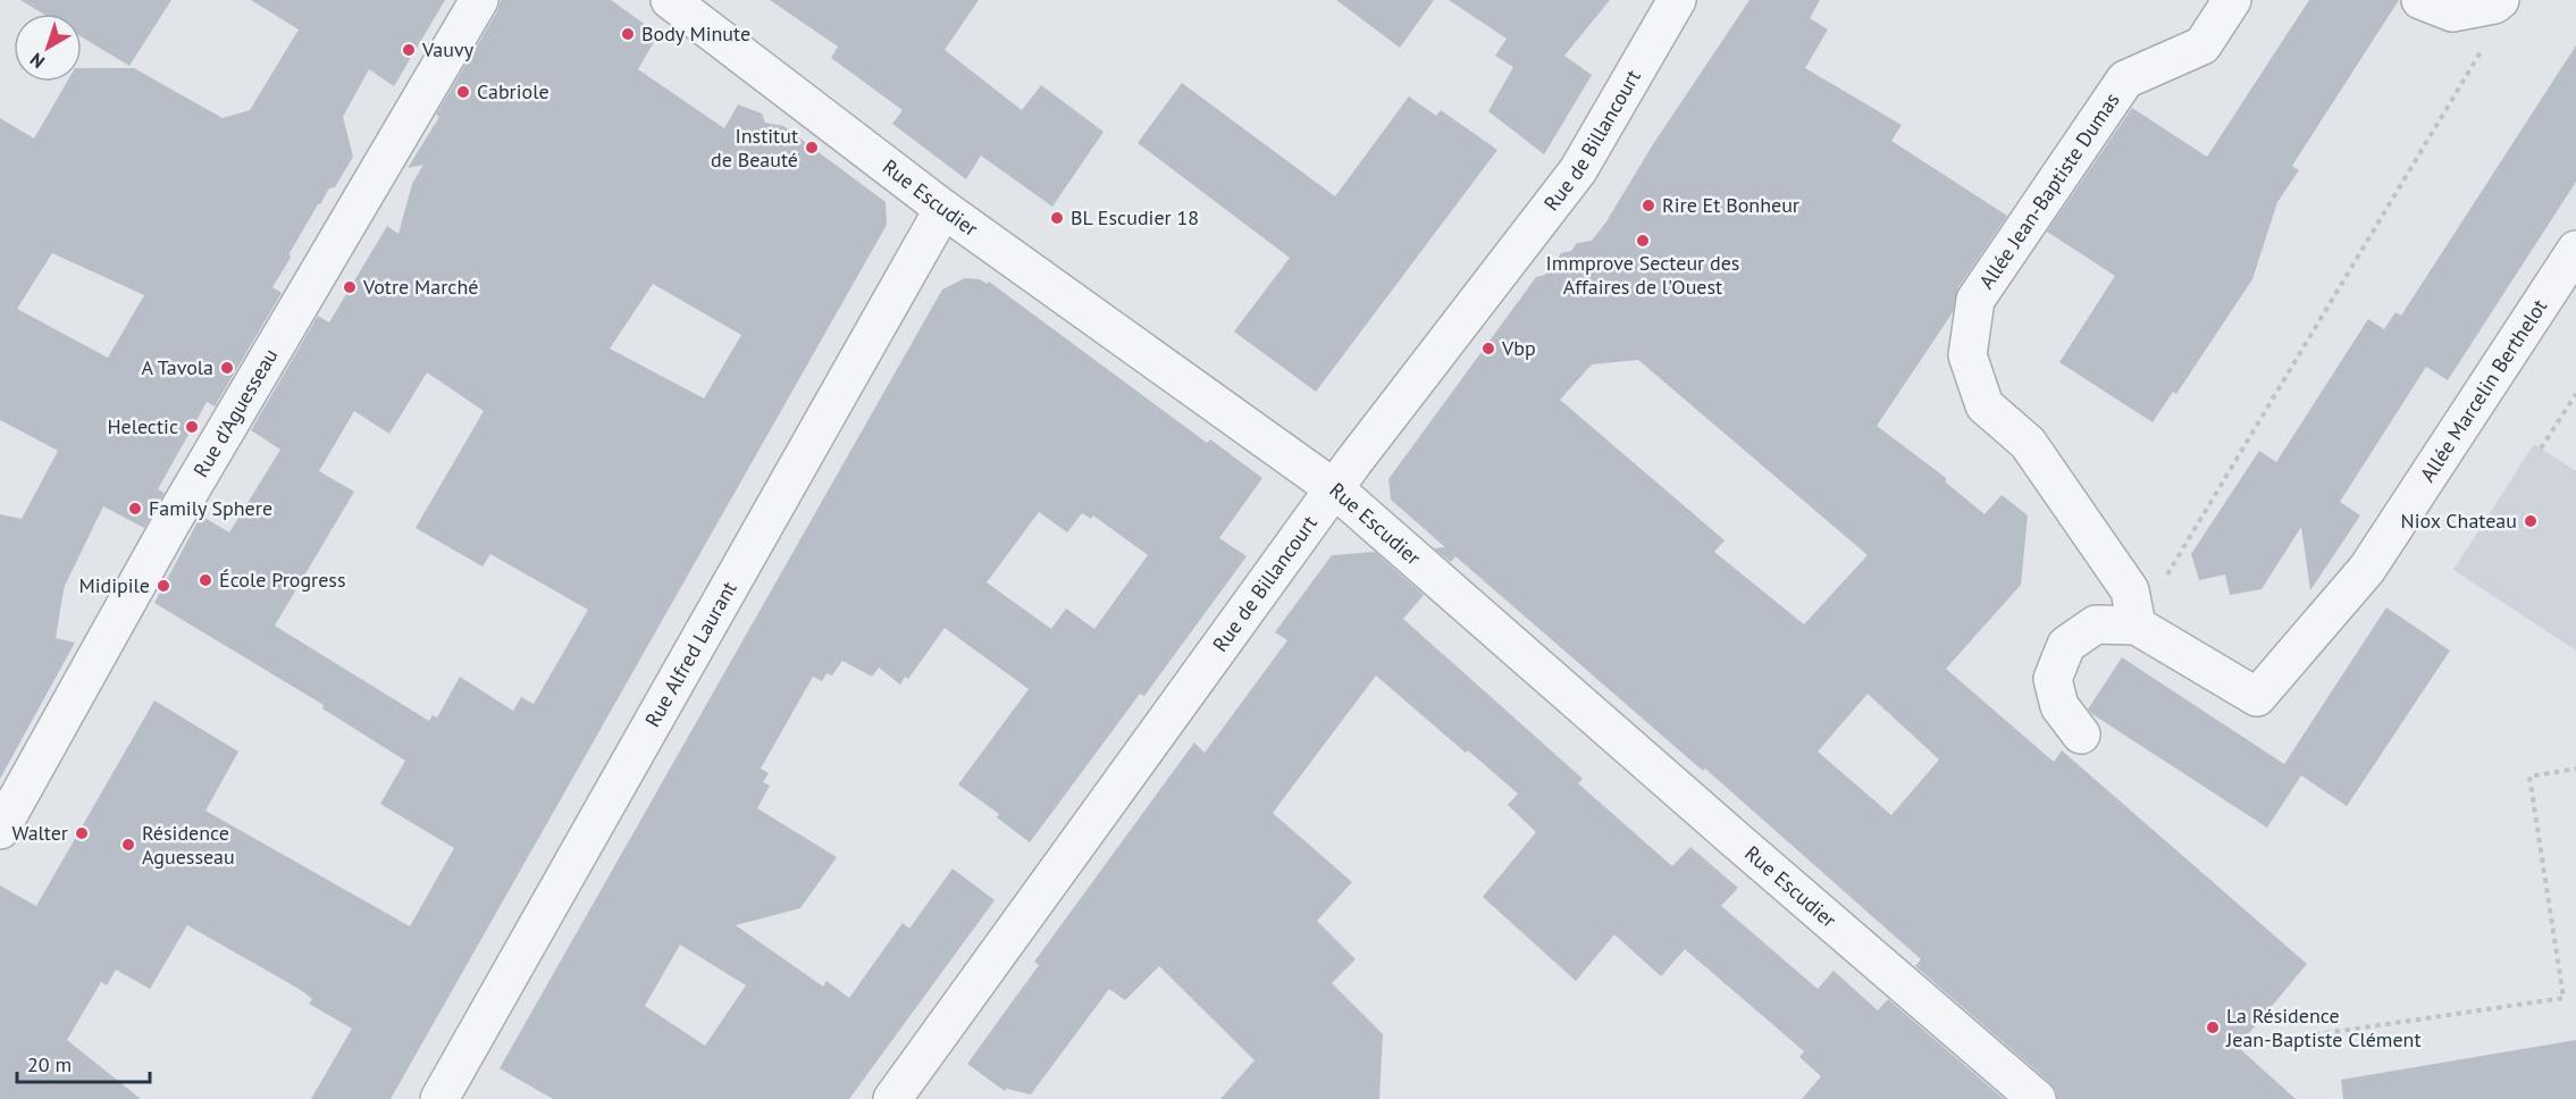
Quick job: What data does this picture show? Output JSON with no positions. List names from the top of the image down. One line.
{"streets":{"street":["Rue de Billancourt","Allée Jean-Baptiste Dumas","Rue Escudier","Allée Marcelin Berthelot","Rue d'Aguesseau","Rue Alfred Laurant"]},"crossings":[["Rue de Billancourt","Rue Escudier"],["Allée Jean-Baptiste Dumas","Allée Marcelin Berthelot"],["Rue Escudier","Rue Alfred Laurant"]],"places":["Body Minute","Vauvy","Cabriole","Institut de Beauté","Rire Et Bonheur","BL Escudier 18","Immprove Secteur des Affaires de l'Ouest","Votre Marché","Vbp","A Tavola","Helectic","Family Sphere","Niox Chateau","École Progress","Midipile","Walter","Résidence Aguesseau","La Résidence Jean-Baptiste Clément"],"scale_bar":"20 m","north":"bottom left"}
